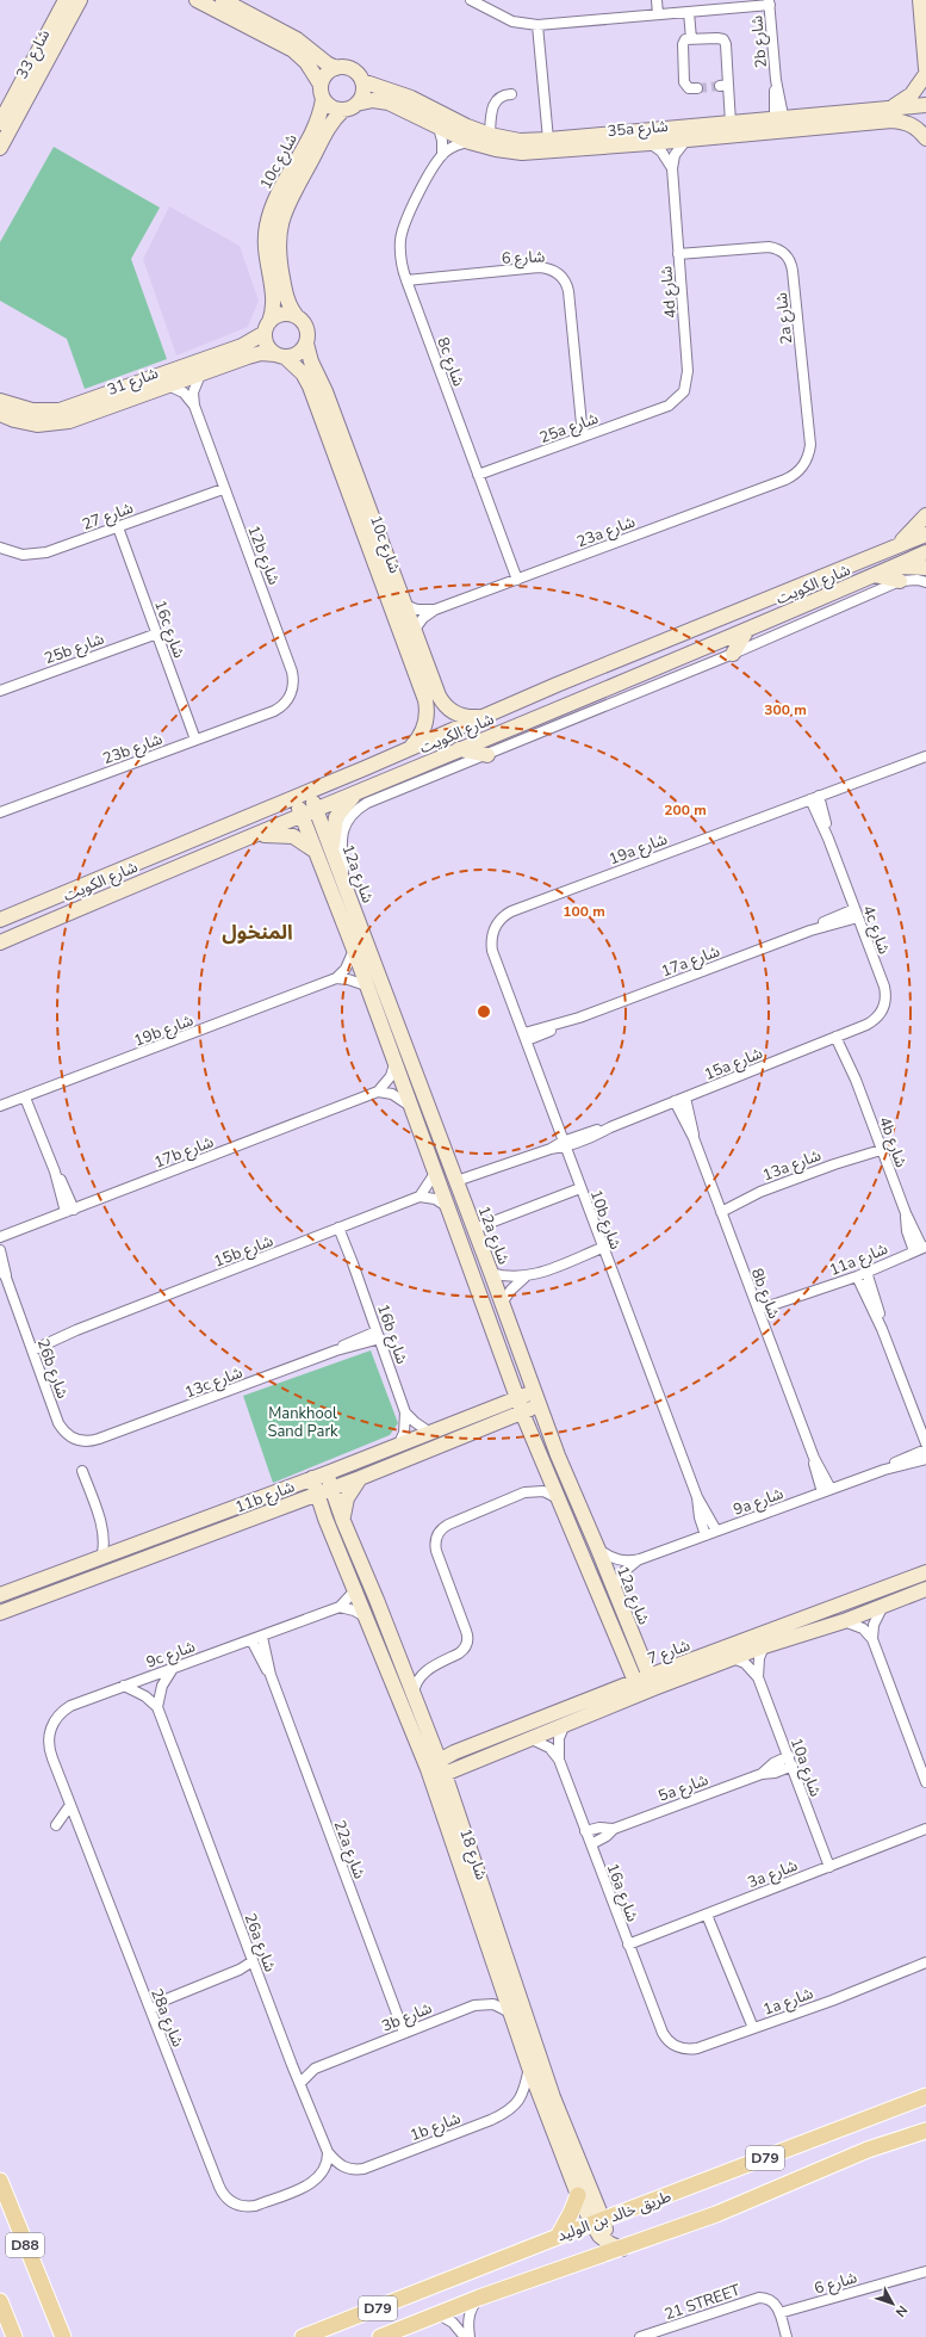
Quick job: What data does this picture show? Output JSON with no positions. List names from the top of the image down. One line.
{"streets":{"main road":["D79","طريق خالد بن الوليد","D88"],"street":["2b شارع","شارع 33","35a شارع","10c شارع","شارع 6","4d شارع","2a شارع","8c شارع","شارع 31","25a شارع","شارع 27","23a شارع","12b شارع","شارع الكويت","16c شارع","25b شارع","23b شارع","19a شارع","12a شارع","4c شارع","17a شارع","19b شارع","15a شارع","4b شارع","17b شارع","13a شارع","10b شارع","15b شارع","11a شارع","8b شارع","16b شارع","26b شارع","13c شارع","11b شارع","9a شارع","شارع 7","9c شارع","10a شارع","5a شارع","22a شارع","شارع 18","3a شارع","16a شارع","26a شارع","1a شارع","3b شارع","28a شارع","1b شارع","21 STREET"]},"crossings":[["2b شارع","35a شارع"],["35a شارع","10c شارع"],["35a شارع","4d شارع"],["10c شارع","شارع 31"],["10c شارع","23a شارع"],["10c شارع","شارع الكويت"],["شارع 6","8c شارع"],["شارع 6","25a شارع"],["شارع 6","21 STREET"],["4d شارع","2a شارع"],["4d شارع","25a شارع"],["2a شارع","23a شارع"],["8c شارع","25a شارع"],["8c شارع","23a شارع"],["شارع 31","12b شارع"],["شارع 27","12b شارع"],["شارع 27","16c شارع"],["12b شارع","23b شارع"],["شارع الكويت","12a شارع"],["16c شارع","25b شارع"],["16c شارع","23b شارع"],["19a شارع","4c شارع"],["19a شارع","10b شارع"],["12a شارع","15a شارع"],["12a شارع","11b شارع"],["12a شارع","9a شارع"],["12a شارع","شارع 7"],["4c شارع","17a شارع"],["4c شارع","15a شارع"],["17a شارع","10b شارع"],["15a شارع","4b شارع"],["15a شارع","10b شارع"],["15a شارع","8b شارع"],["4b شارع","13a شارع"],["4b شارع","11a شارع"],["13a شارع","8b شارع"],["10b شارع","9a شارع"],["15b شارع","16b شارع"],["15b شارع","26b شارع"],["11a شارع","8b شارع"],["8b شارع","9a شارع"],["16b شارع","13c شارع"],["16b شارع","11b شارع"],["26b شارع","13c شارع"],["11b شارع","شارع 18"],["شارع 7","10a شارع"],["شارع 7","شارع 18"],["شارع 7","16a شارع"],["9c شارع","22a شارع"],["9c شارع","شارع 18"],["9c شارع","28a شارع"],["10a شارع","5a شارع"],["10a شارع","3a شارع"],["5a شارع","16a شارع"],["22a شارع","3b شارع"],["شارع 18","3b شارع"],["شارع 18","1b شارع"],["شارع 18","D79"],["شارع 18","طريق خالد بن الوليد"],["3a شارع","16a شارع"],["16a شارع","1a شارع"],["26a شارع","3b شارع"],["26a شارع","28a شارع"],["26a شارع","1b شارع"],["28a شارع","1b شارع"]],"districts":["المنخول"],"parks":["Mankhool Sand Park"],"north":"bottom right","rings":["300 m","200 m","100 m"]}
